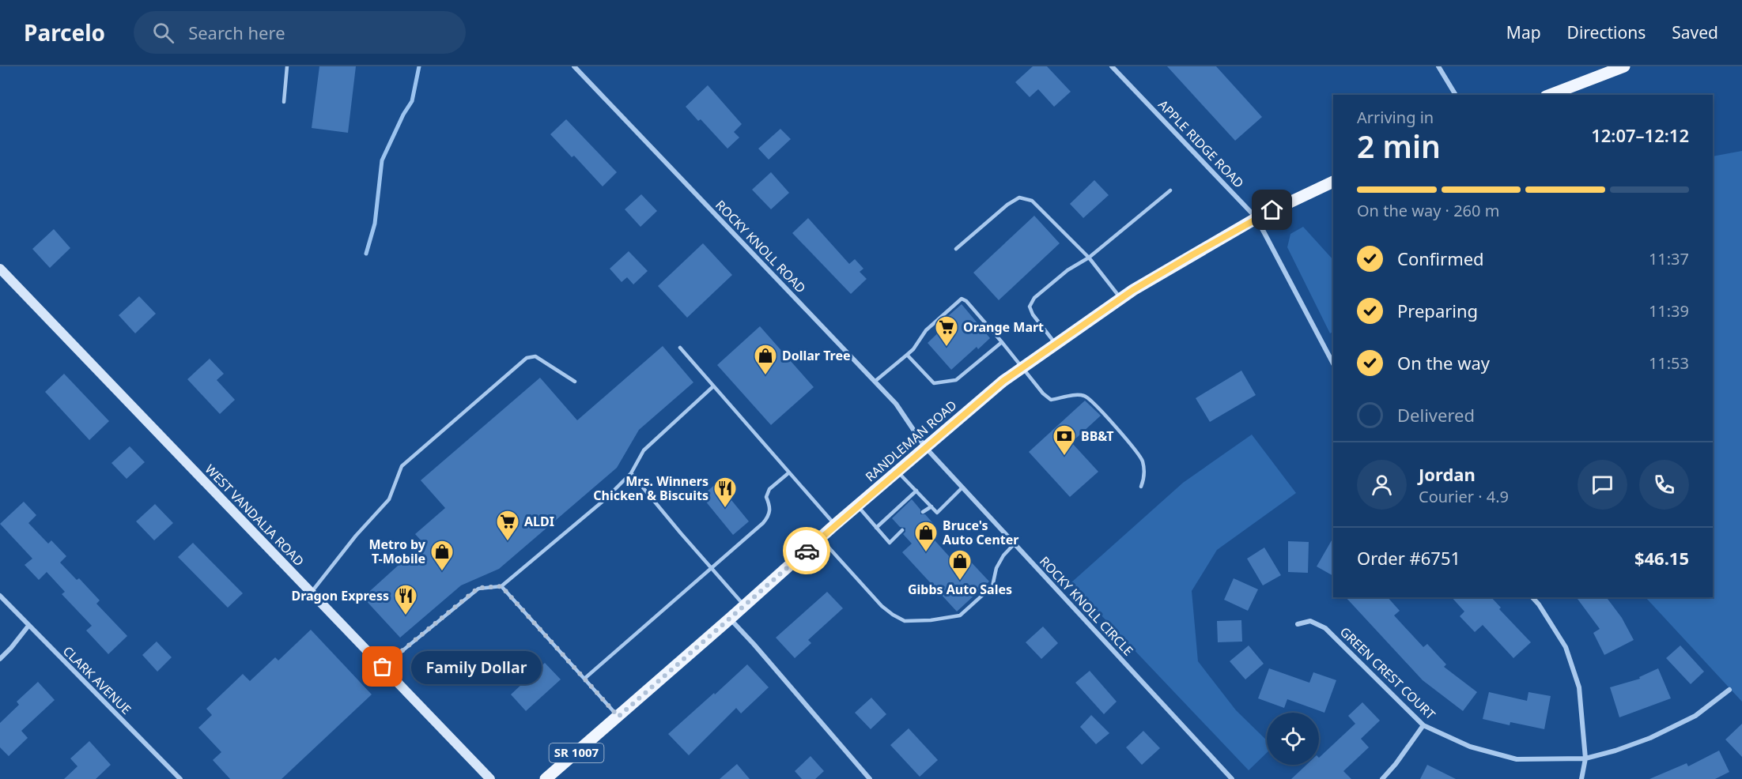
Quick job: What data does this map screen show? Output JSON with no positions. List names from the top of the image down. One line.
{"streets":{"main road":["RANDLEMAN ROAD","WEST VANDALIA ROAD","SR 1007"],"street":["APPLE RIDGE ROAD","ROCKY KNOLL ROAD","ROCKY KNOLL CIRCLE","GREEN CREST COURT","CLARK AVENUE"]},"crossings":[["APPLE RIDGE ROAD","RANDLEMAN ROAD"],["ROCKY KNOLL ROAD","RANDLEMAN ROAD"],["ROCKY KNOLL ROAD","ROCKY KNOLL CIRCLE"],["RANDLEMAN ROAD","ROCKY KNOLL CIRCLE"]],"places":{"supermarket":["Orange Mart","ALDI"],"shop":["Dollar Tree","Bruce's Auto Center","Metro by T-Mobile","Gibbs Auto Sales"],"bank":["BB&T"],"restaurant":["Mrs. Winners Chicken & Biscuits","Dragon Express"],"other":["Family Dollar"]},"page":{"header":"Parcelo","search":"Search here","nav":["Map","Directions","Saved"],"heading":["2 min","Arriving in","12:07–12:12"],"panel":["Jordan","Courier · 4.9","Order #6751","$46.15"],"bar":"On the way · 260 m","list":[["Confirmed","11:37"],["Preparing","11:39"],["On the way","11:53"],"Delivered"],"bubble":"Family Dollar"}}
